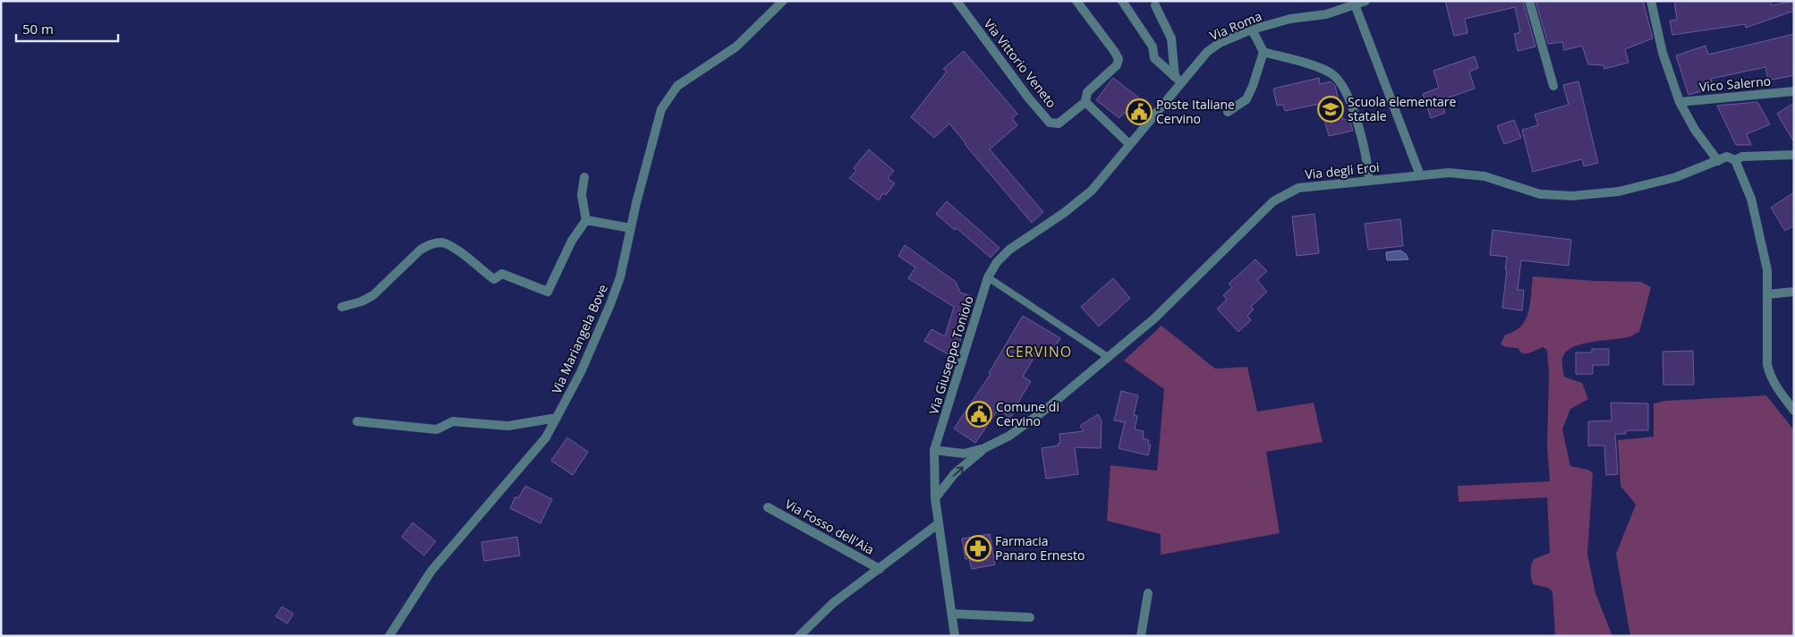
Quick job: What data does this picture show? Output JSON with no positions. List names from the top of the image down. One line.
{"streets":{"street":["Via Roma","Via Vittorio Veneto","Vico Salerno","Via degli Eroi","Via Mariangela Bove","Via Giuseppe Toniolo","Via Fosso dell'Aia"]},"crossings":[["Via Roma","Via Giuseppe Toniolo"],["Via degli Eroi","Via Giuseppe Toniolo"],["Via Giuseppe Toniolo","Via Fosso dell'Aia"]],"districts":["CERVINO"],"places":{"school or university":["Scuola elementare statale"],"public building":["Poste Italiane Cervino","Comune di Cervino"],"pharmacy":["Farmacia Panaro Ernesto"]},"scale_bar":"50 m"}
